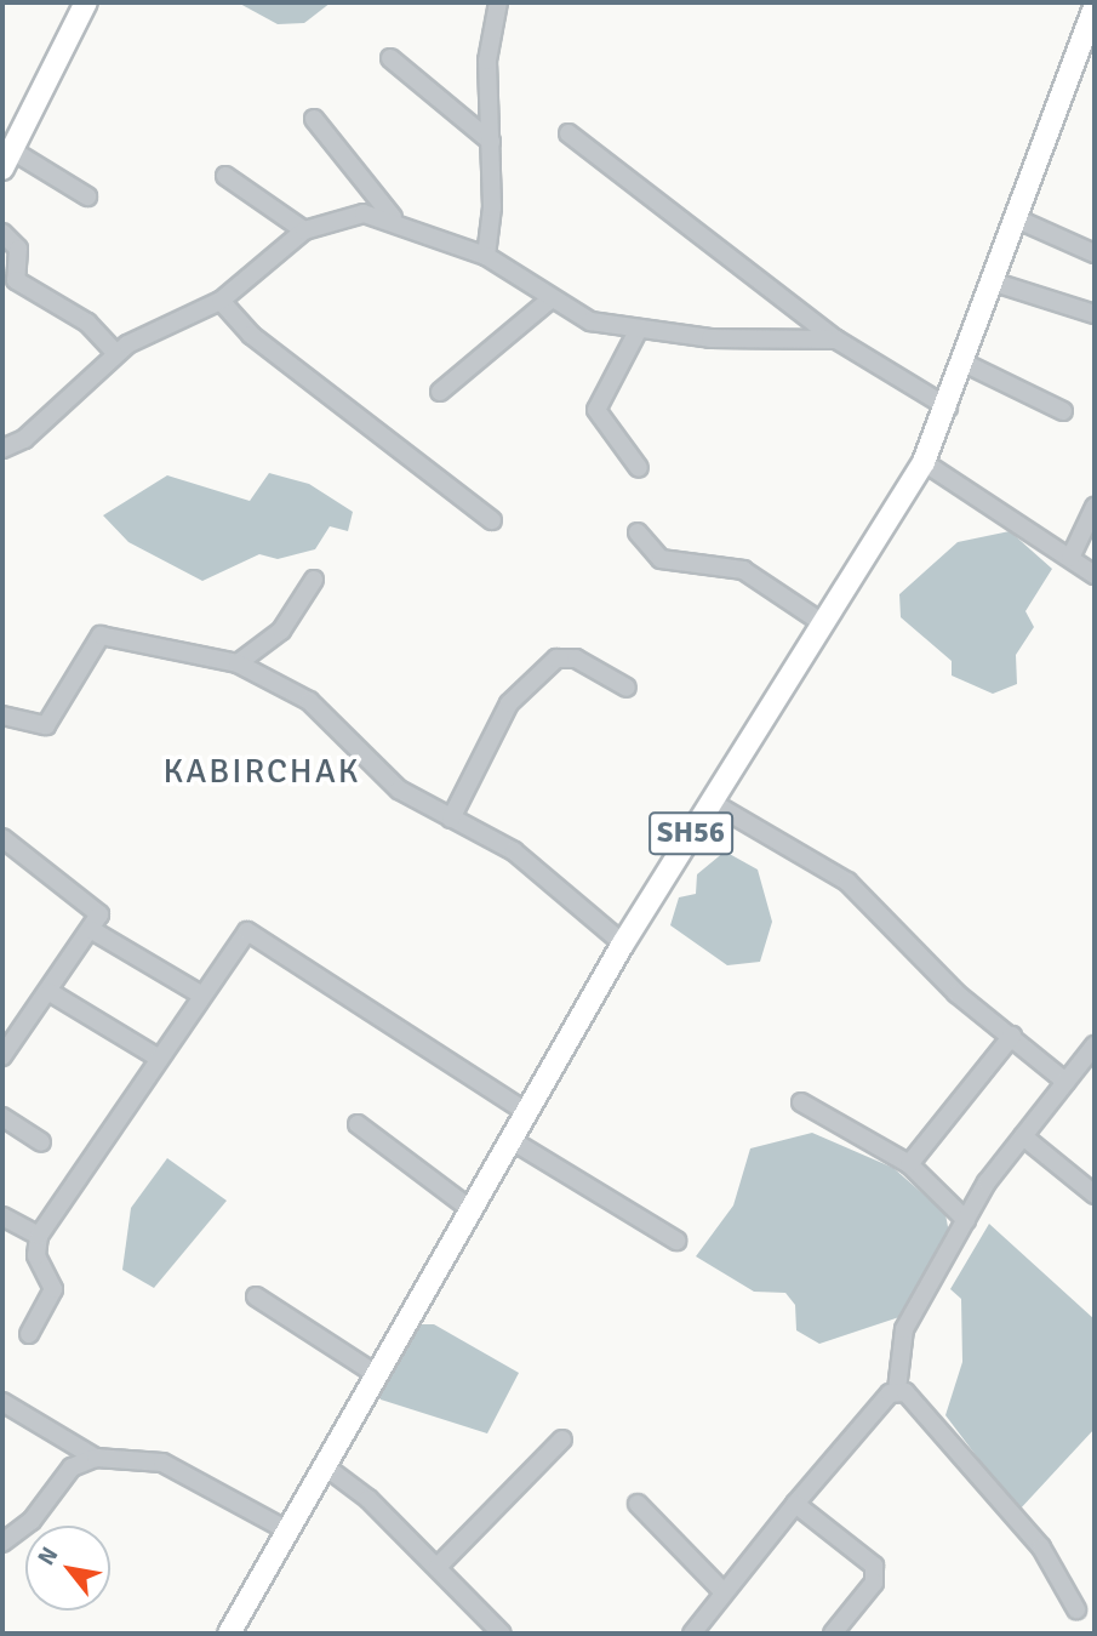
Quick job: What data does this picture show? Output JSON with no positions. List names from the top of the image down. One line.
{"streets":{"main road":["SH56"]},"districts":["KABIRCHAK"],"north":"top left"}
